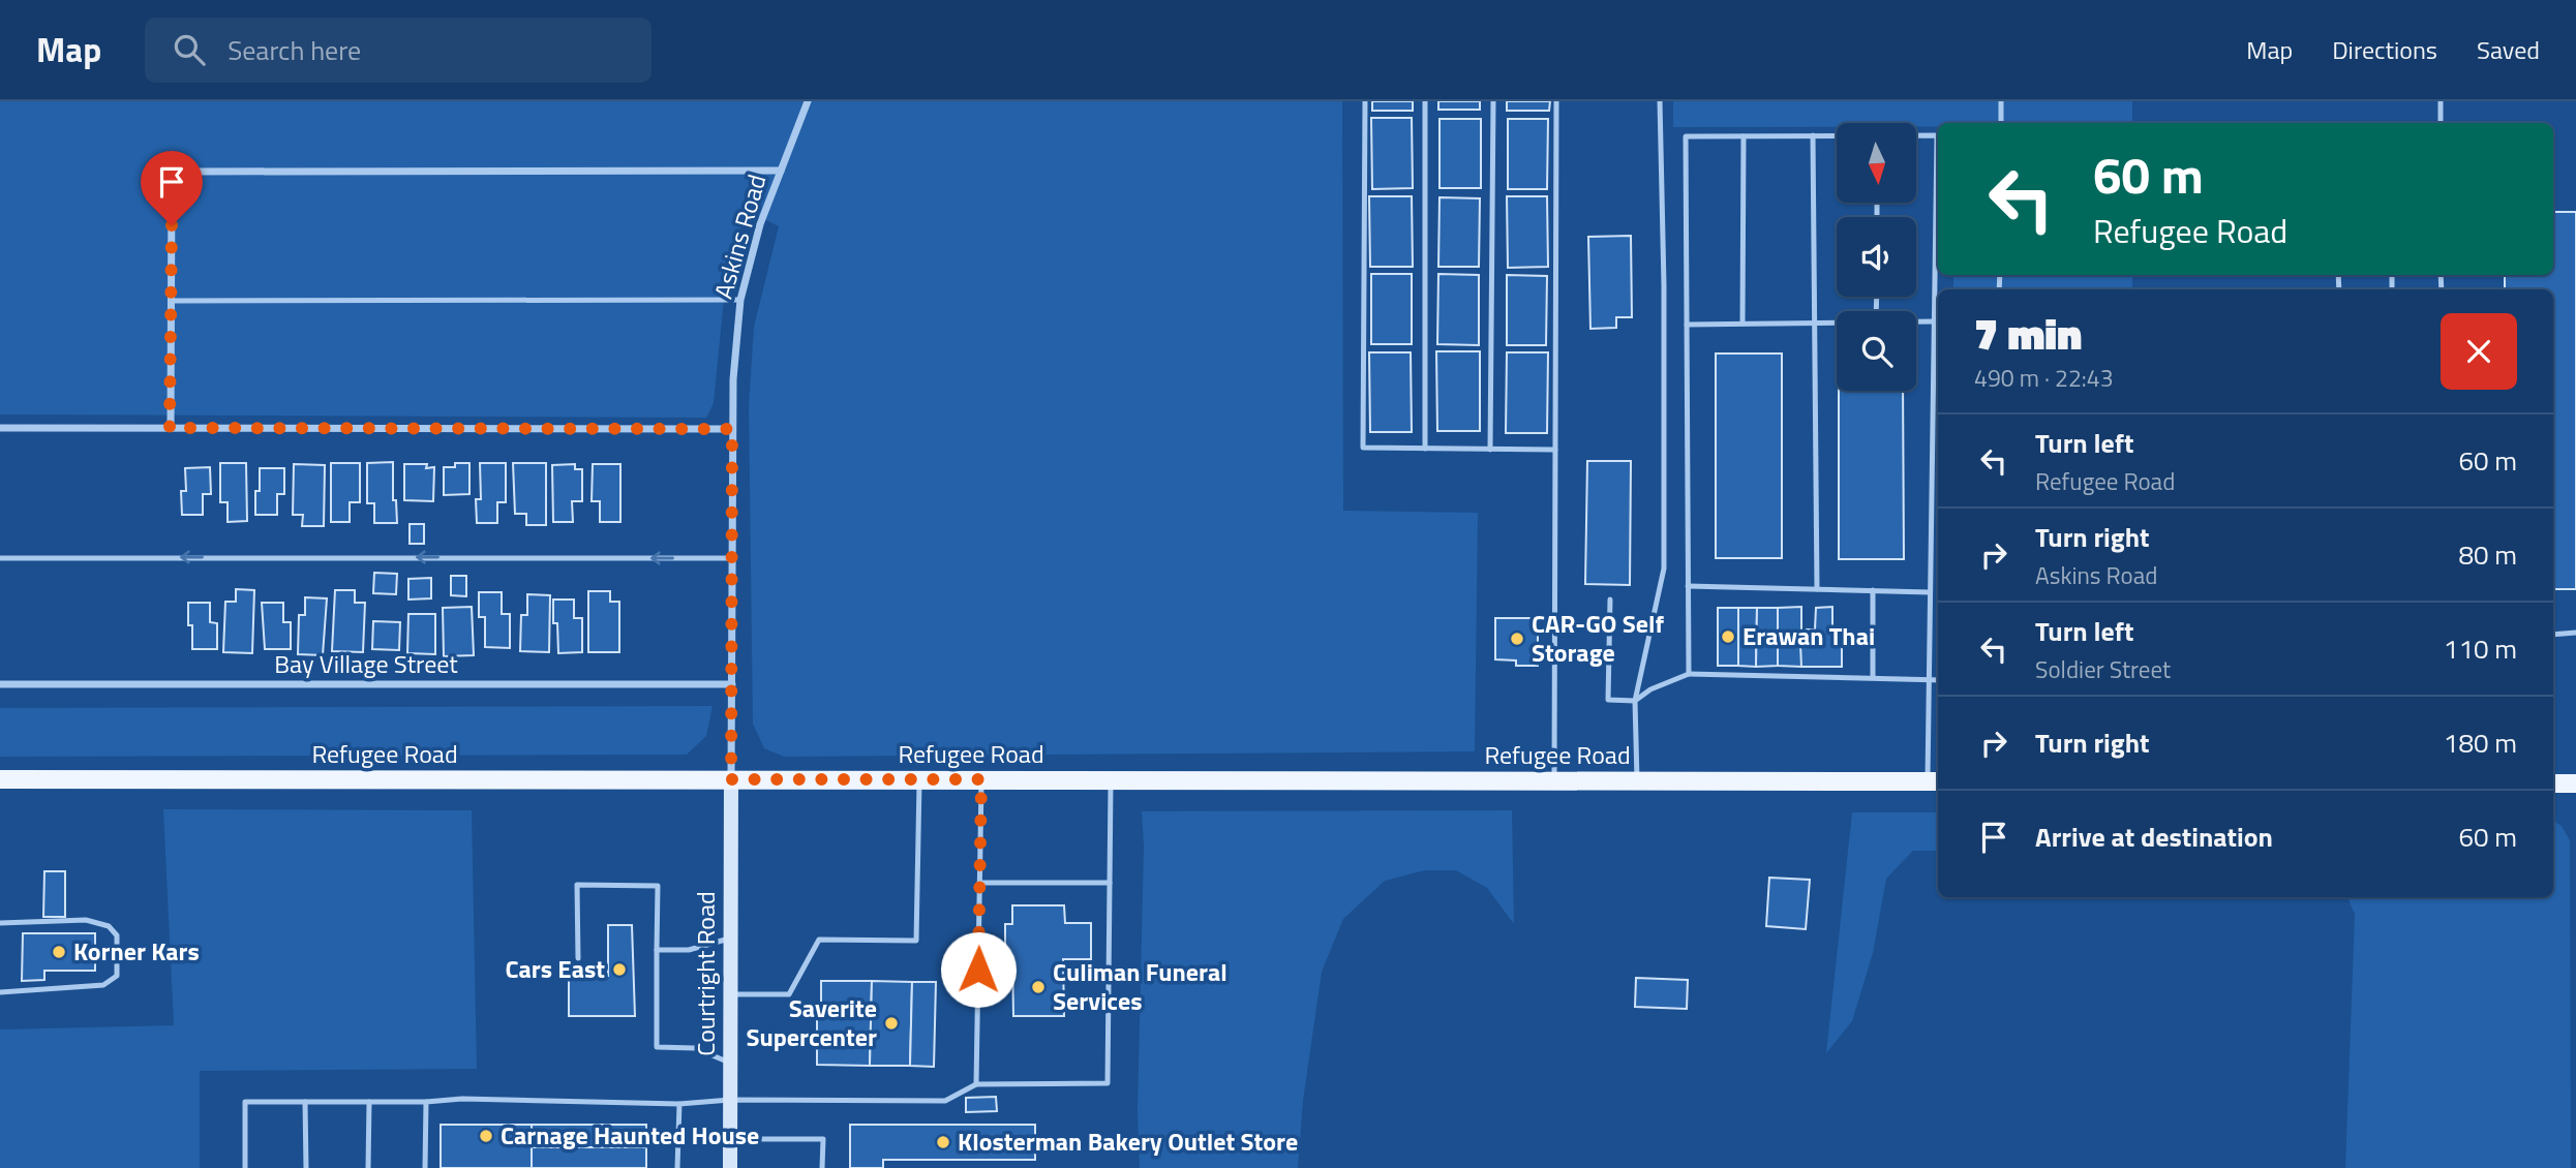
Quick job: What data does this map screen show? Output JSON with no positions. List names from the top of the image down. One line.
{"streets":{"main road":["Refugee Road"],"street":["Askins Road","Bay Village Street","Courtright Road"]},"crossings":[["Askins Road","Bay Village Street"],["Askins Road","Refugee Road"],["Askins Road","Courtright Road"],["Refugee Road","Courtright Road"]],"places":["Erawan Thai","CAR-GO Self Storage","Korner Kars","Cars East","Culiman Funeral Services","Saverite Supercenter","Carnage Haunted House","Klosterman Bakery Outlet Store"],"north":"bottom","page":{"header":"Map","search":"Search here","nav":["Map","Directions","Saved"],"turn":["60 m","Refugee Road"],"heading":["7 min","490 m · 22:43"],"list":[{"name":"Turn left","note":"Refugee Road","value":"60 m"},{"name":"Turn right","note":"Askins Road","value":"80 m"},{"name":"Turn left","note":"Soldier Street","value":"110 m"},{"name":"Turn right","value":"180 m"},{"name":"Arrive at destination","value":"60 m"}]}}
